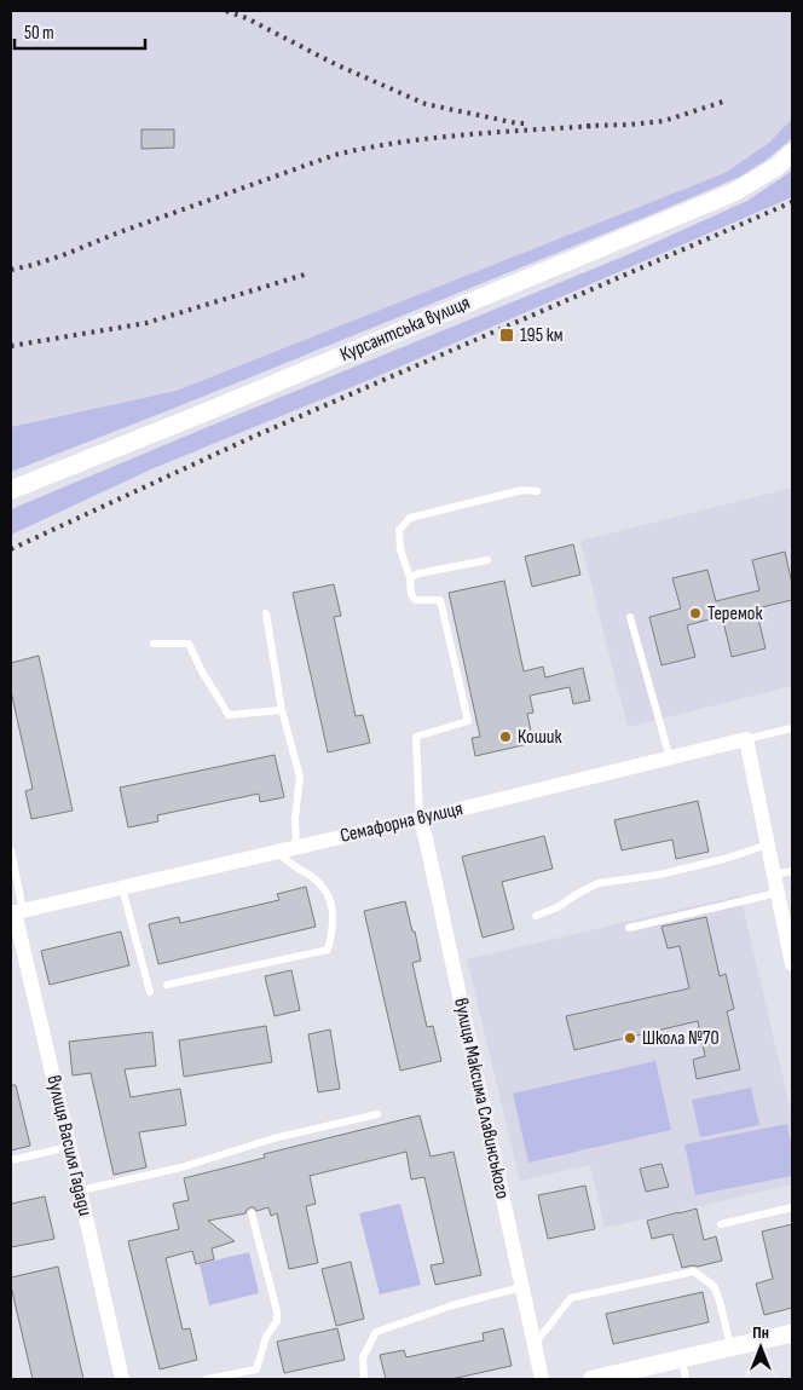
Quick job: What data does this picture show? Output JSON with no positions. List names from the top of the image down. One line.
{"streets":{"street":["Курсантська вулиця","Семафорна вулиця","вулиця Максима Славинського","вулиця Василя Гадади"]},"crossings":[["Семафорна вулиця","вулиця Максима Славинського"],["Семафорна вулиця","вулиця Василя Гадади"]],"places":{"transit":["195 км"],"other":["Теремок","Кошик","Школа №70"]},"scale_bar":"50 m","north":"top"}
